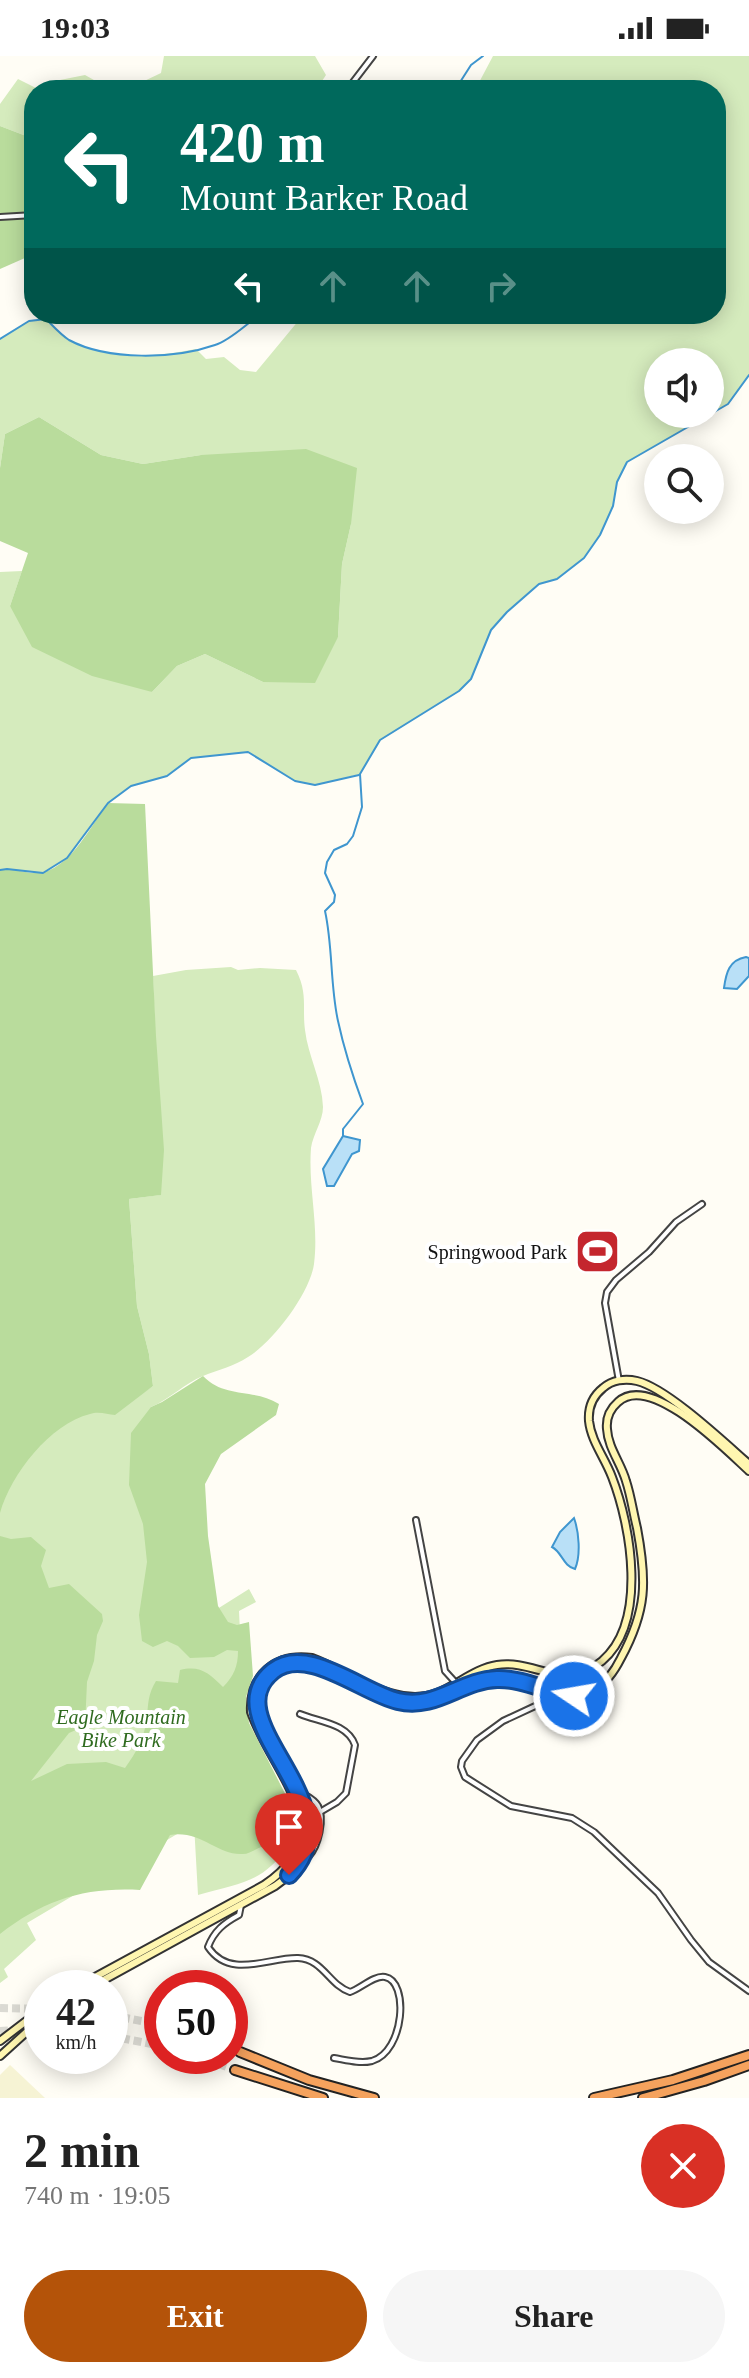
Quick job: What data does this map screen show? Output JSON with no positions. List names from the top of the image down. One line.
{"parks":["Eagle Mountain Bike Park"],"places":{"sports":["Springwood Park"]},"page":{"status":"19:03","turn":["420 m","Mount Barker Road"],"speed":"42 km/h","limit":"50","heading":["2 min","740 m · 19:05"],"buttons":["Exit","Share"]}}
